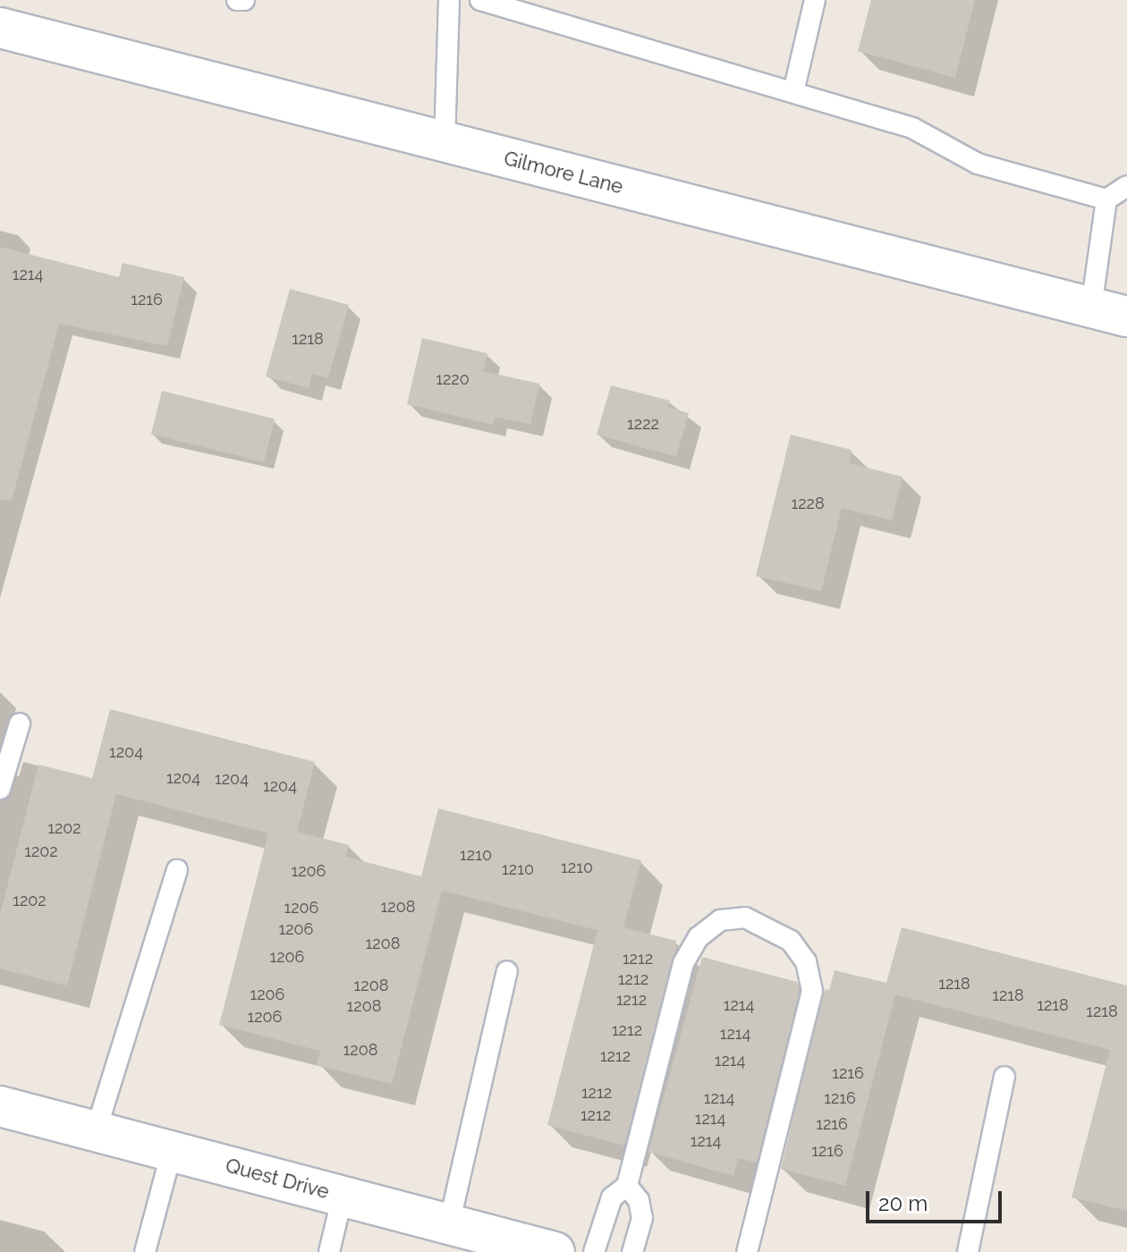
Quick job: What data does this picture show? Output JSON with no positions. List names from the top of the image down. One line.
{"streets":{"street":["Gilmore Lane","Quest Drive"]},"house_numbers":["1214","1216","1218","1220","1222","1228","1204","1204","1204","1204","1202","1202","1210","1210","1210","1206","1202","1208","1206","1206","1208","1206","1212","1212","1218","1208","1206","1218","1212","1214","1218","1208","1218","1206","1212","1214","1208","1212","1214","1216","1212","1214","1216","1212","1214","1216","1214","1216"],"scale_bar":"20 m"}
